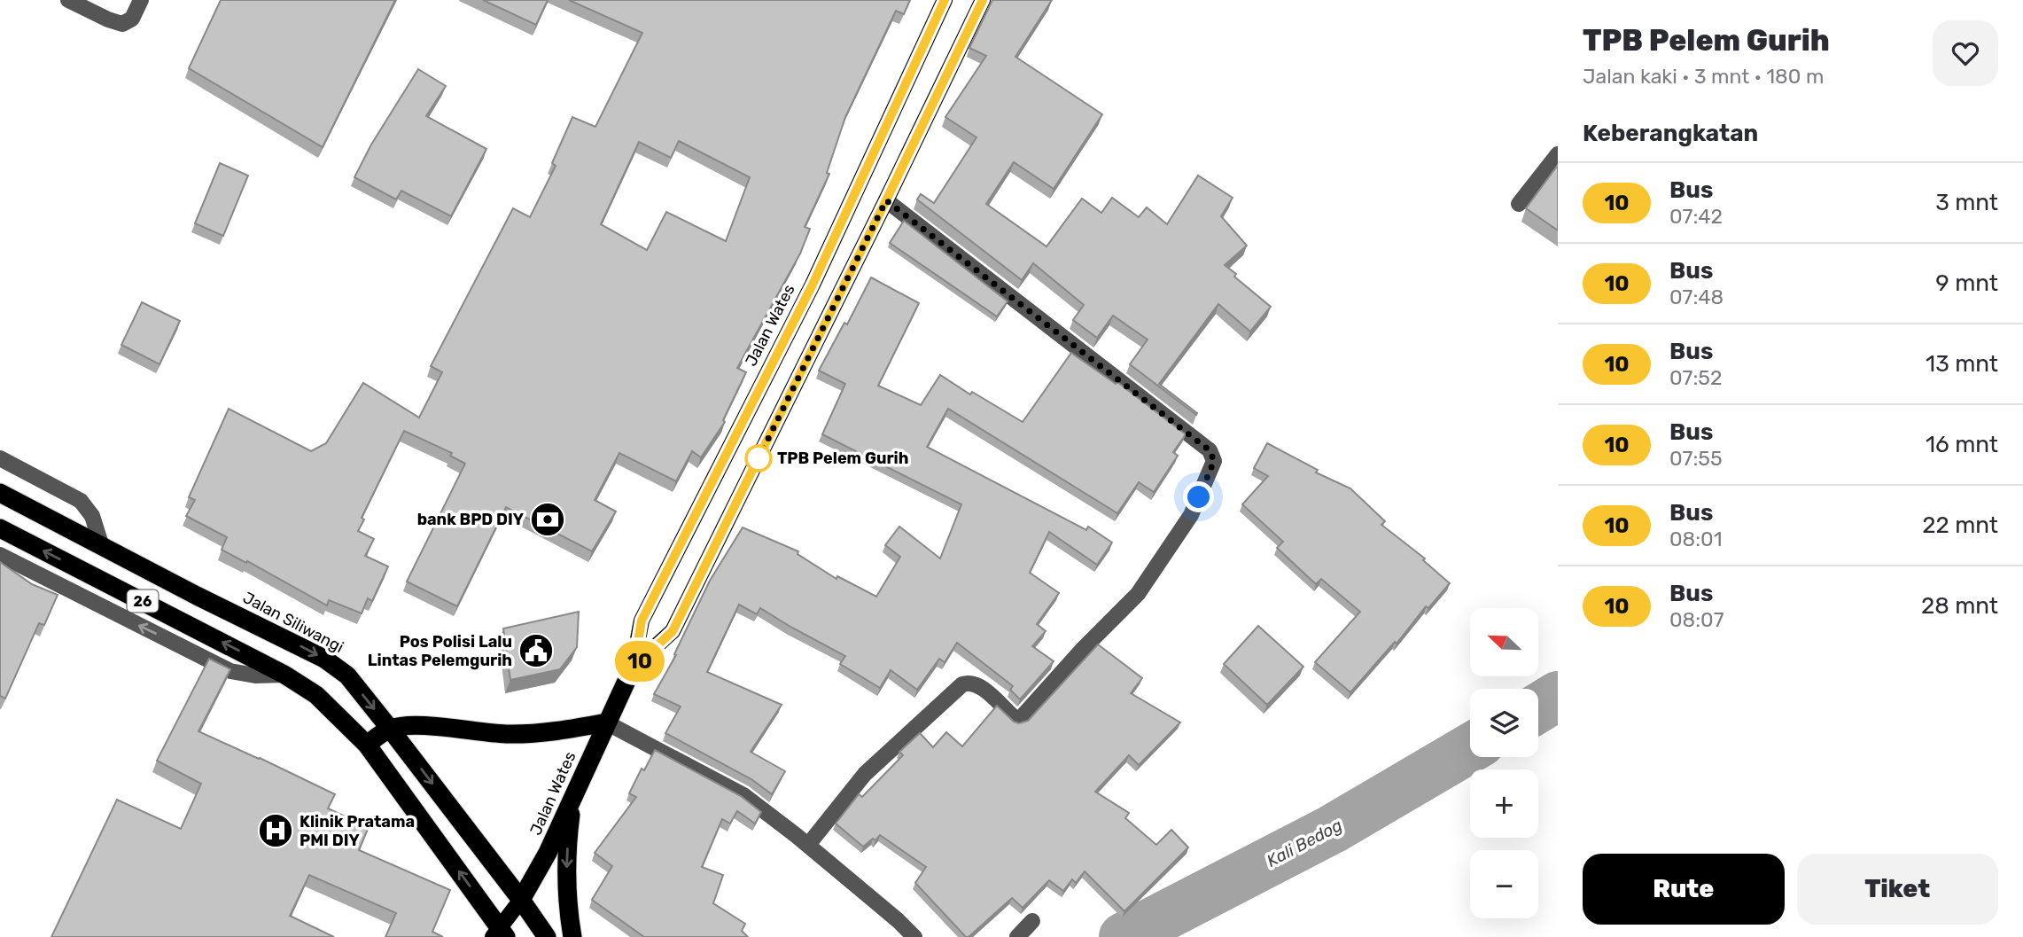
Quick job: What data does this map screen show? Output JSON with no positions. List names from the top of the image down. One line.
{"streets":{"highway":["Jalan Wates","26","Jalan Siliwangi"]},"crossings":[["Jalan Wates","26"],["Jalan Wates","Jalan Siliwangi"],["26","Jalan Siliwangi"]],"water":["Kali Bedog"],"places":{"other":["TPB Pelem Gurih"],"bank":["bank BPD DIY"],"public building":["Pos Polisi Lalu Lintas Pelemgurih"],"hospital":["Klinik Pratama PMI DIY"]},"lines":["bus line 10"],"north":"top left","page":{"on_map":"10","heading":[["TPB Pelem Gurih","Jalan kaki · 3 mnt · 180 m"],"Keberangkatan"],"list":[{"mark":"10","name":"Bus","note":"07:42","value":"3 mnt"},{"mark":"10","name":"Bus","note":"07:48","value":"9 mnt"},{"mark":"10","name":"Bus","note":"07:52","value":"13 mnt"},{"mark":"10","name":"Bus","note":"07:55","value":"16 mnt"},{"mark":"10","name":"Bus","note":"08:01","value":"22 mnt"},{"mark":"10","name":"Bus","note":"08:07","value":"28 mnt"}],"map_buttons":["+","−"],"buttons":["Rute","Tiket"]}}
